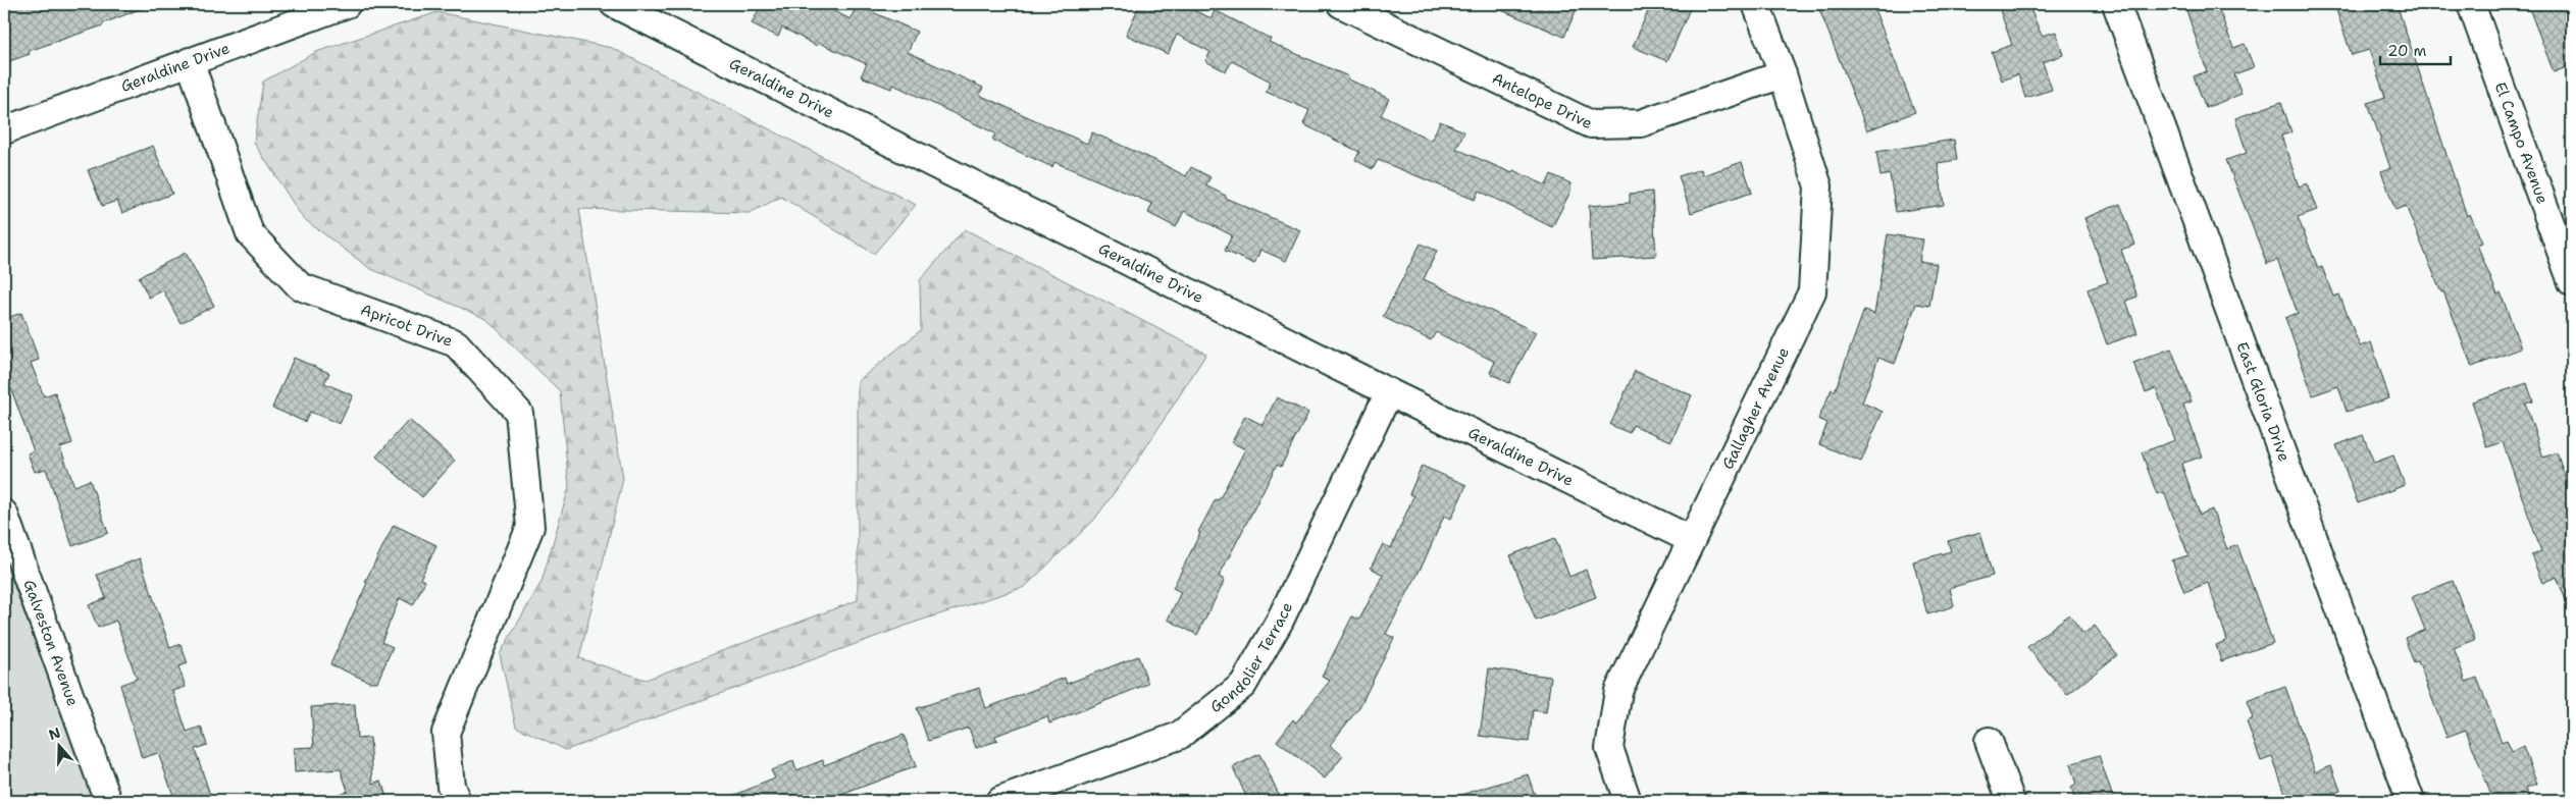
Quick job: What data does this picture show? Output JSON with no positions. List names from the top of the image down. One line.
{"streets":{"street":["Geraldine Drive","Antelope Drive","El Campo Avenue","Apricot Drive","East Gloria Drive","Gallagher Avenue","Galveston Avenue","Gondolier Terrace"]},"crossings":[["Geraldine Drive","Apricot Drive"],["Geraldine Drive","Gallagher Avenue"],["Geraldine Drive","Gondolier Terrace"],["Antelope Drive","Gallagher Avenue"]],"scale_bar":"20 m","north":"top"}
